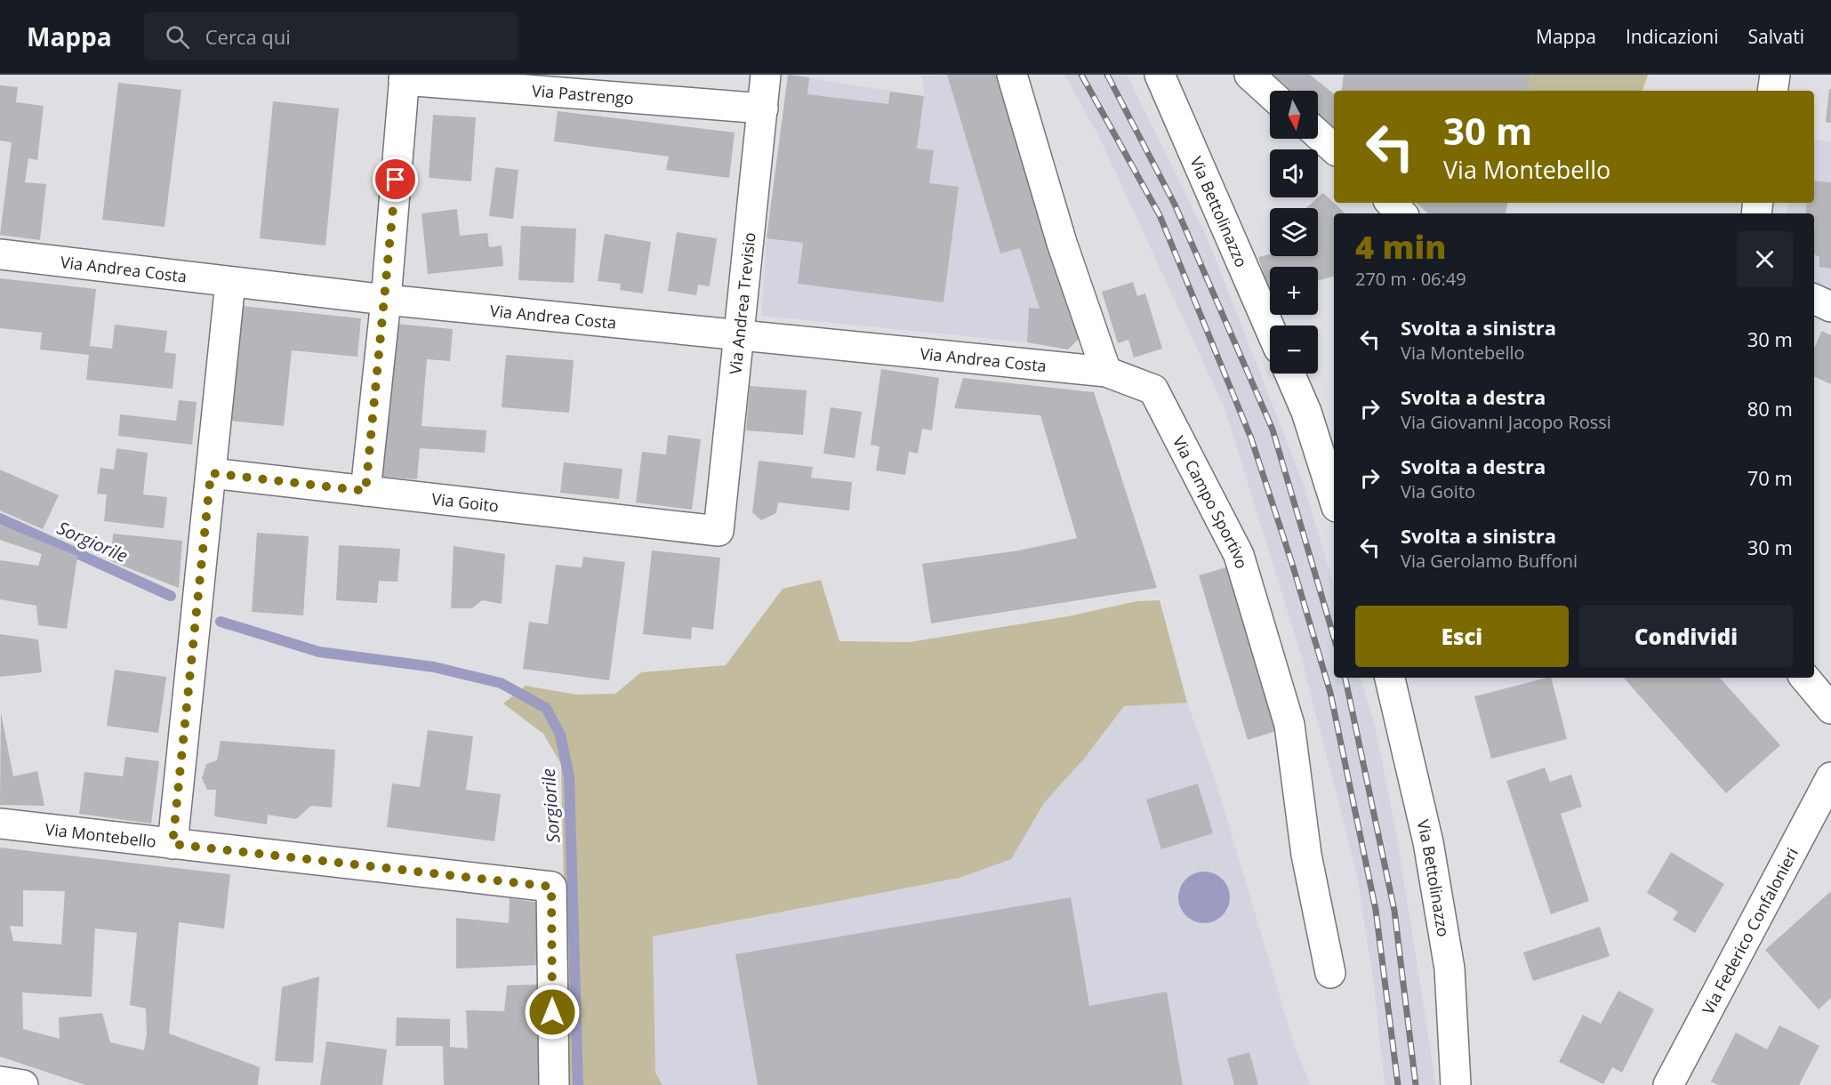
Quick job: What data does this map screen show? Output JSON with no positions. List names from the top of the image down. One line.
{"streets":{"street":["Via Pastrengo","Via Bettolinazzo","Via Andrea Costa","Via Andrea Trevisio","Via Goito","Via Campo Sportivo","Via Montebello","Via Federico Confalonieri"]},"crossings":[["Via Pastrengo","Via Andrea Trevisio"],["Via Andrea Costa","Via Andrea Trevisio"],["Via Andrea Costa","Via Campo Sportivo"],["Via Andrea Trevisio","Via Goito"]],"water":["Sorgiorile"],"north":"bottom","page":{"header":"Mappa","search":"Cerca qui","nav":["Mappa","Indicazioni","Salvati"],"map_buttons":["+","−"],"turn":["30 m","Via Montebello"],"heading":["4 min","270 m · 06:49"],"list":[{"name":"Svolta a sinistra","note":"Via Montebello","value":"30 m"},{"name":"Svolta a destra","note":"Via Giovanni Jacopo Rossi","value":"80 m"},{"name":"Svolta a destra","note":"Via Goito","value":"70 m"},{"name":"Svolta a sinistra","note":"Via Gerolamo Buffoni","value":"30 m"}],"buttons":["Esci","Condividi"]}}
